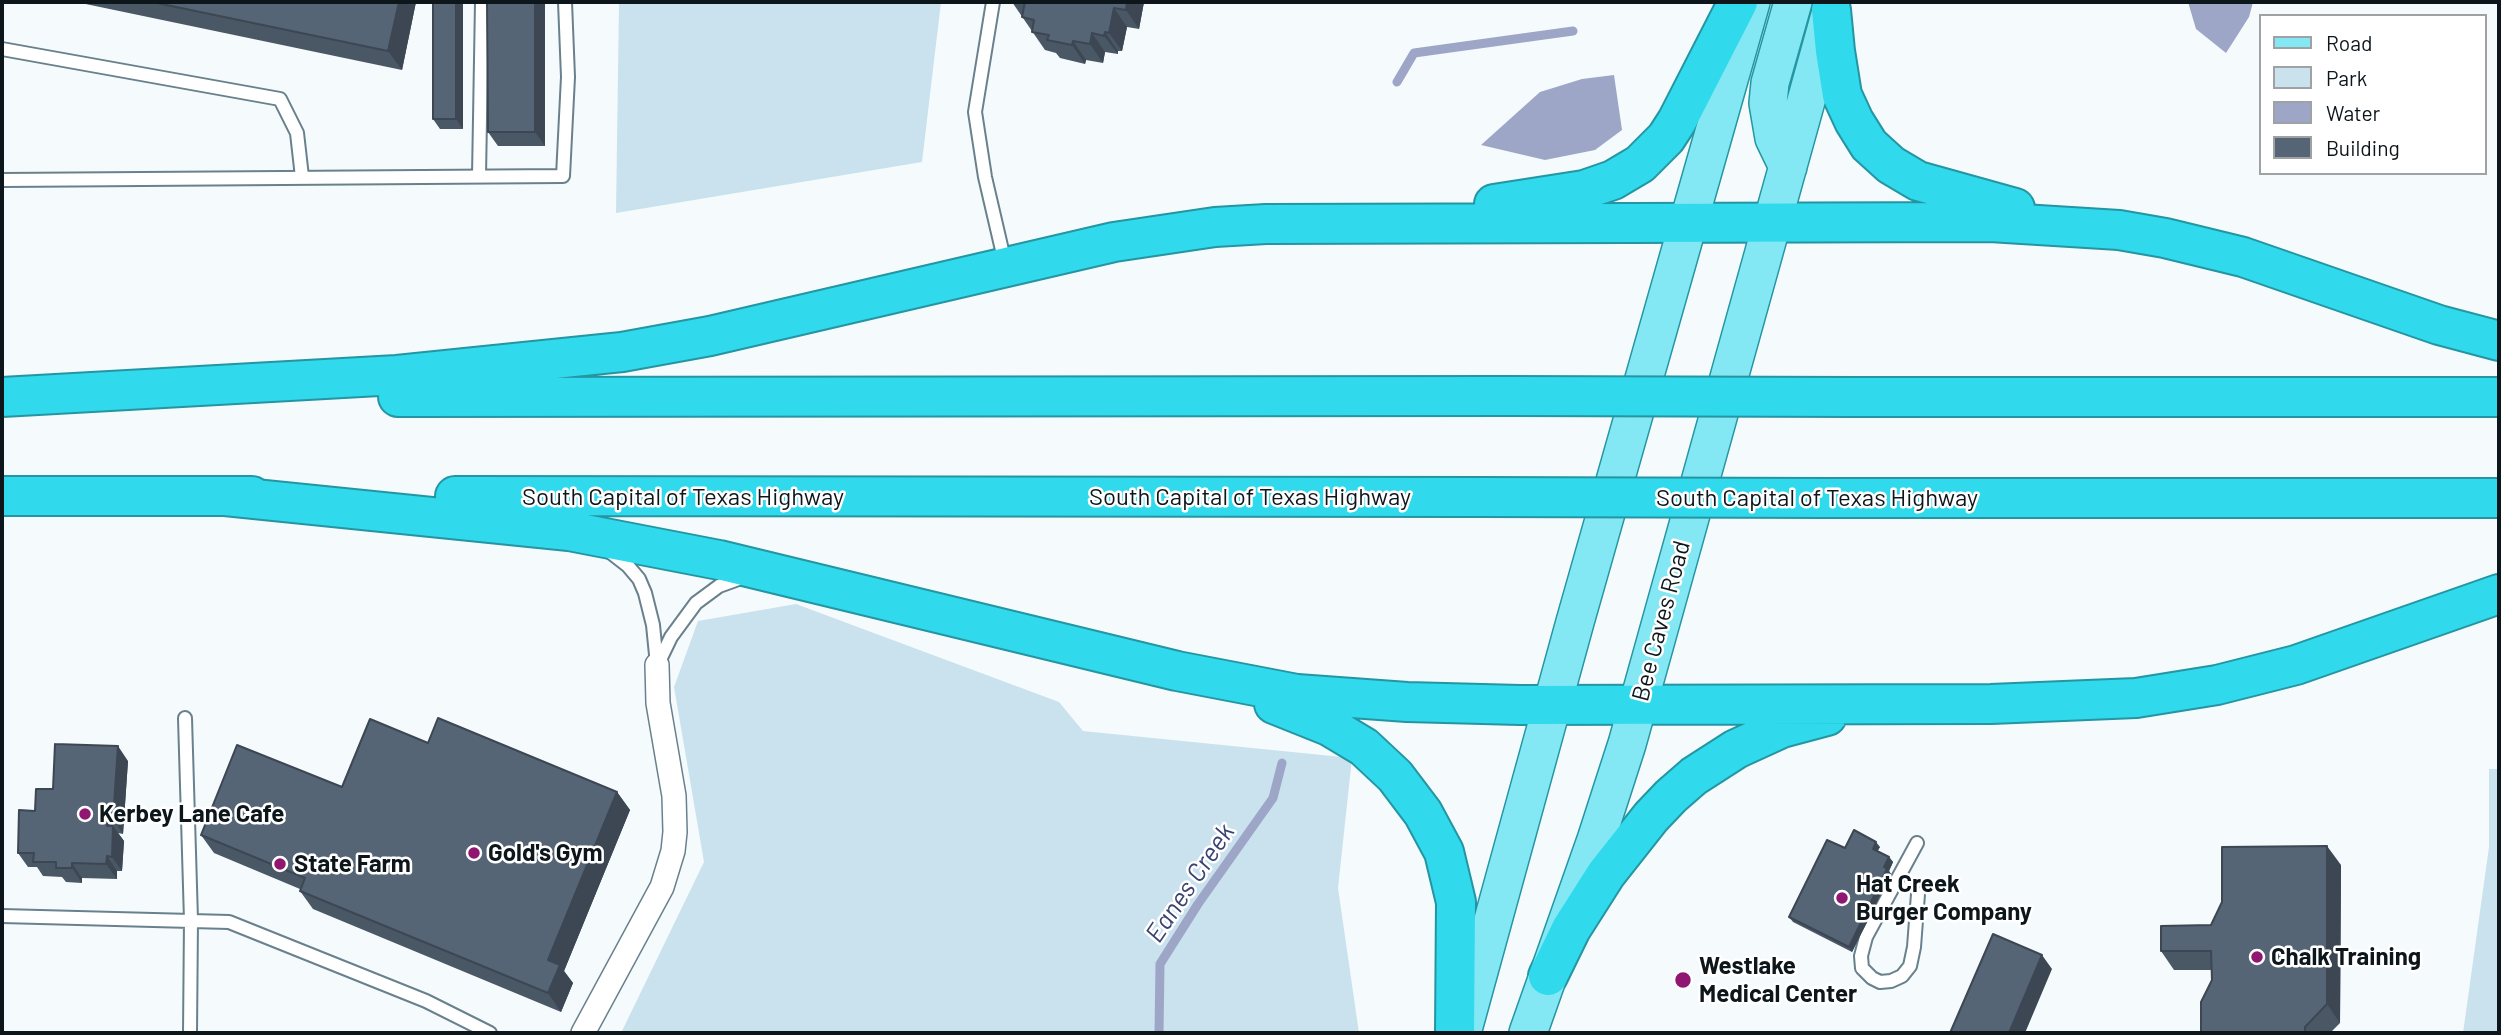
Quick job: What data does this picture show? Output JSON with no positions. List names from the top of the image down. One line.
{"streets":{"highway":["South Capital of Texas Highway"],"main road":["Bee Caves Road"]},"water":["Eanes Creek"],"places":["Kerbey Lane Cafe","Gold's Gym","State Farm","Hat Creek Burger Company","Chalk Training","Westlake Medical Center"],"legend":["Road","Park","Water","Building"]}
